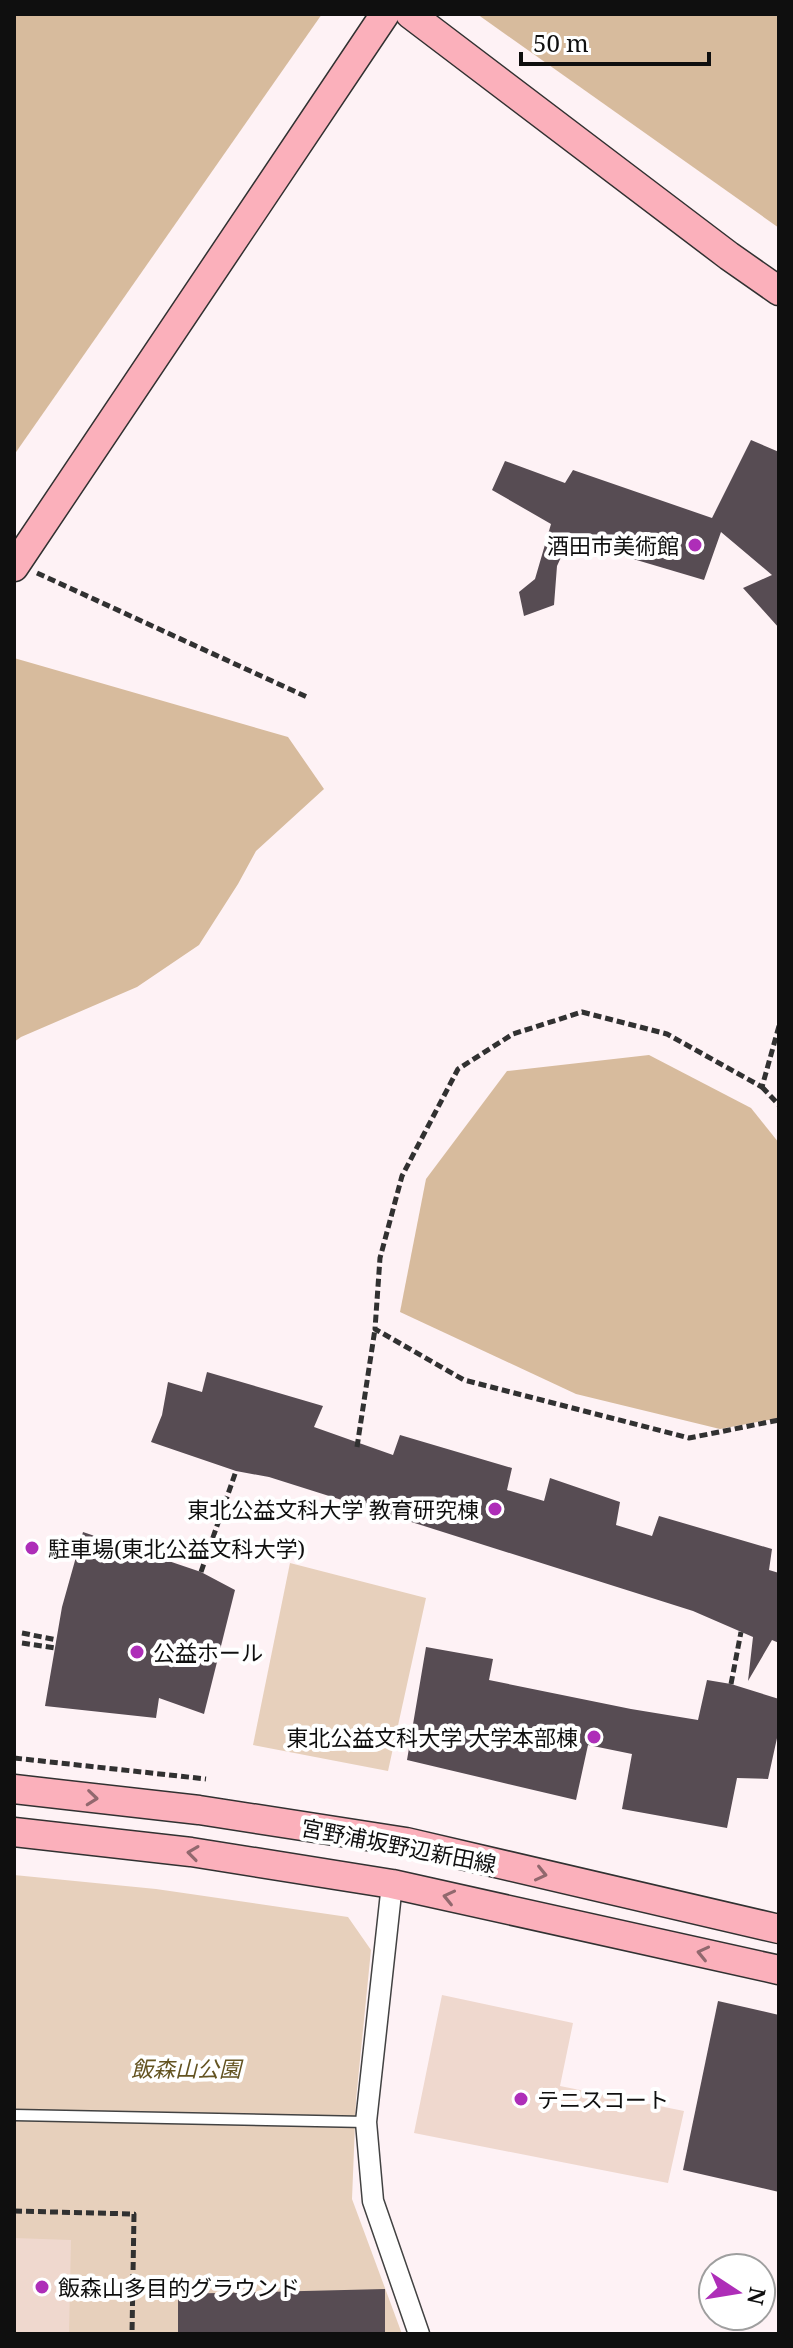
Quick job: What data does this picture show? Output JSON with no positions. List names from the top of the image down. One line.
{"streets":{"main road":["宮野浦坂野辺新田線"]},"parks":["飯森山公園"],"places":["酒田市美術館","東北公益文科大学 教育研究棟","駐車場(東北公益文科大学)","公益ホール","東北公益文科大学 大学本部棟","テニスコート","飯森山多目的グラウンド"],"scale_bar":"50 m","north":"right"}
